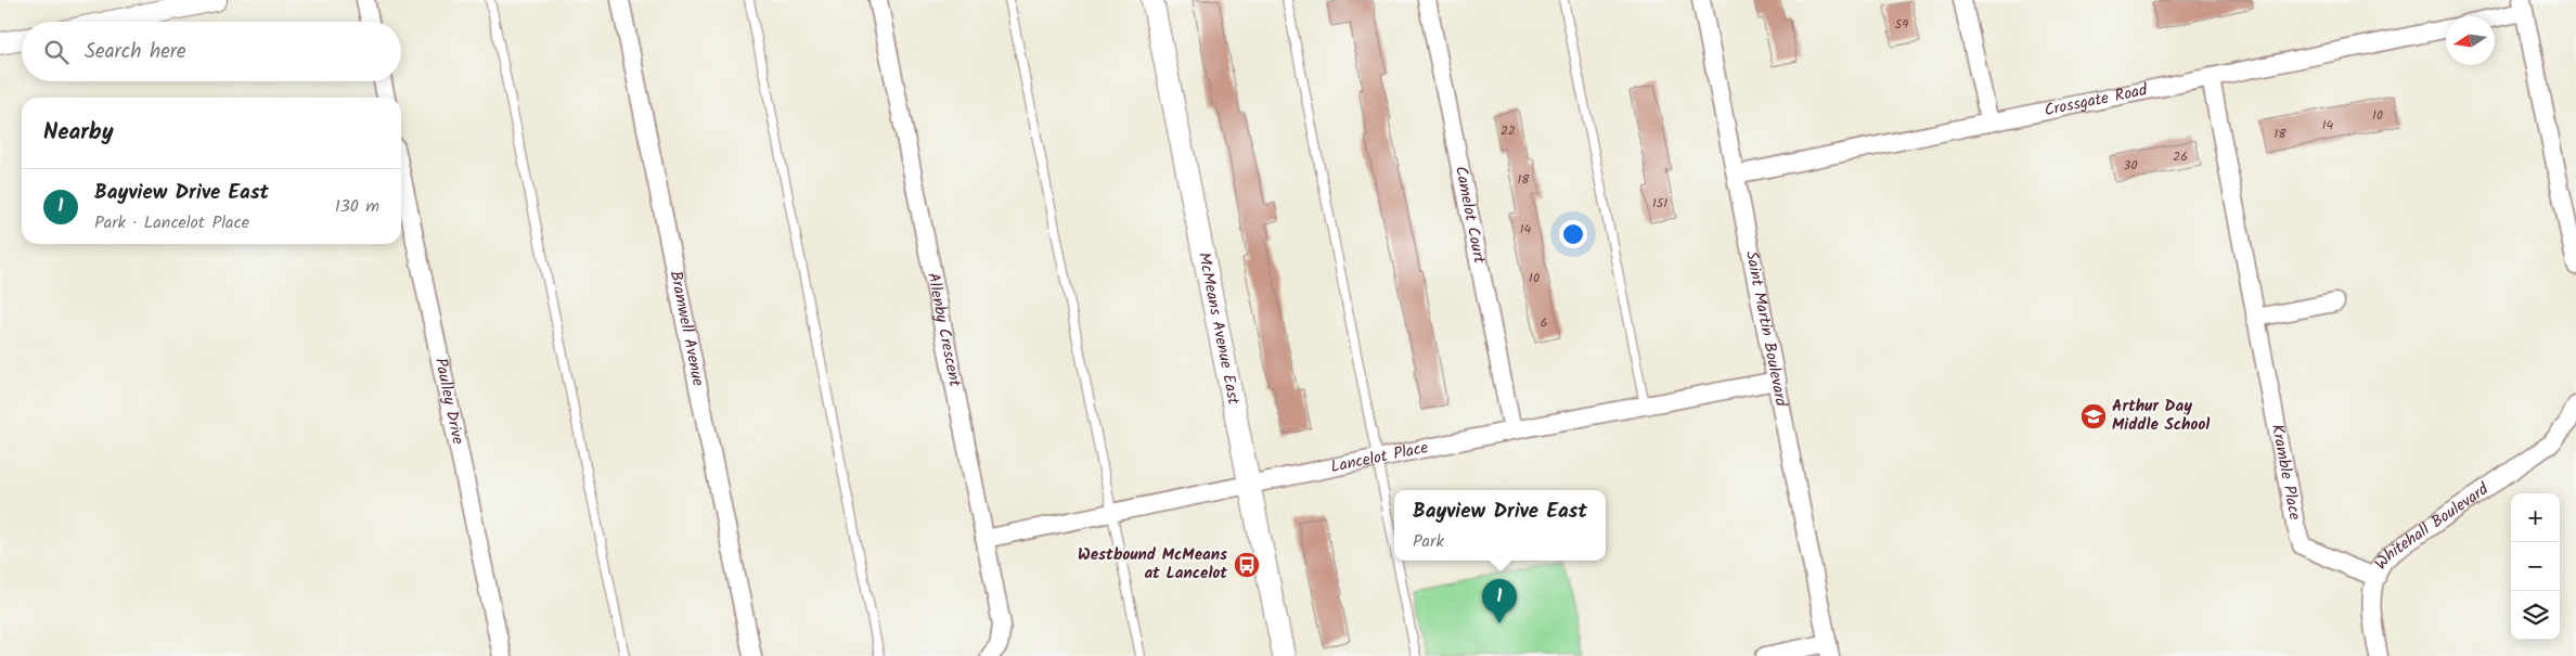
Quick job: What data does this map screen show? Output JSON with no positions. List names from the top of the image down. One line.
{"streets":{"street":["Crossgate Road","Camelot Court","Bramwell Avenue","Saint Martin Boulevard","McMeans Avenue East","Allenby Crescent","Paulley Drive","Lancelot Place","Kramble Place","Whitehall Boulevard"]},"crossings":[["Crossgate Road","Saint Martin Boulevard"],["Crossgate Road","Kramble Place"],["Camelot Court","Lancelot Place"],["Saint Martin Boulevard","Lancelot Place"],["McMeans Avenue East","Lancelot Place"],["Allenby Crescent","Lancelot Place"],["Kramble Place","Whitehall Boulevard"]],"places":{"school or university":["Arthur Day Middle School"],"bus stop":["Westbound McMeans at Lancelot"]},"house_numbers":["59","10","14","22","18","26","30","18","151","14","10","6"],"north":"left","page":{"search":"Search here","heading":"Nearby","list":[{"mark":"1","name":"Bayview Drive East","note":"Park · Lancelot Place","value":"130 m"}],"popup":["Bayview Drive East","Park"],"map_buttons":["+","−"],"pins":"1"}}
